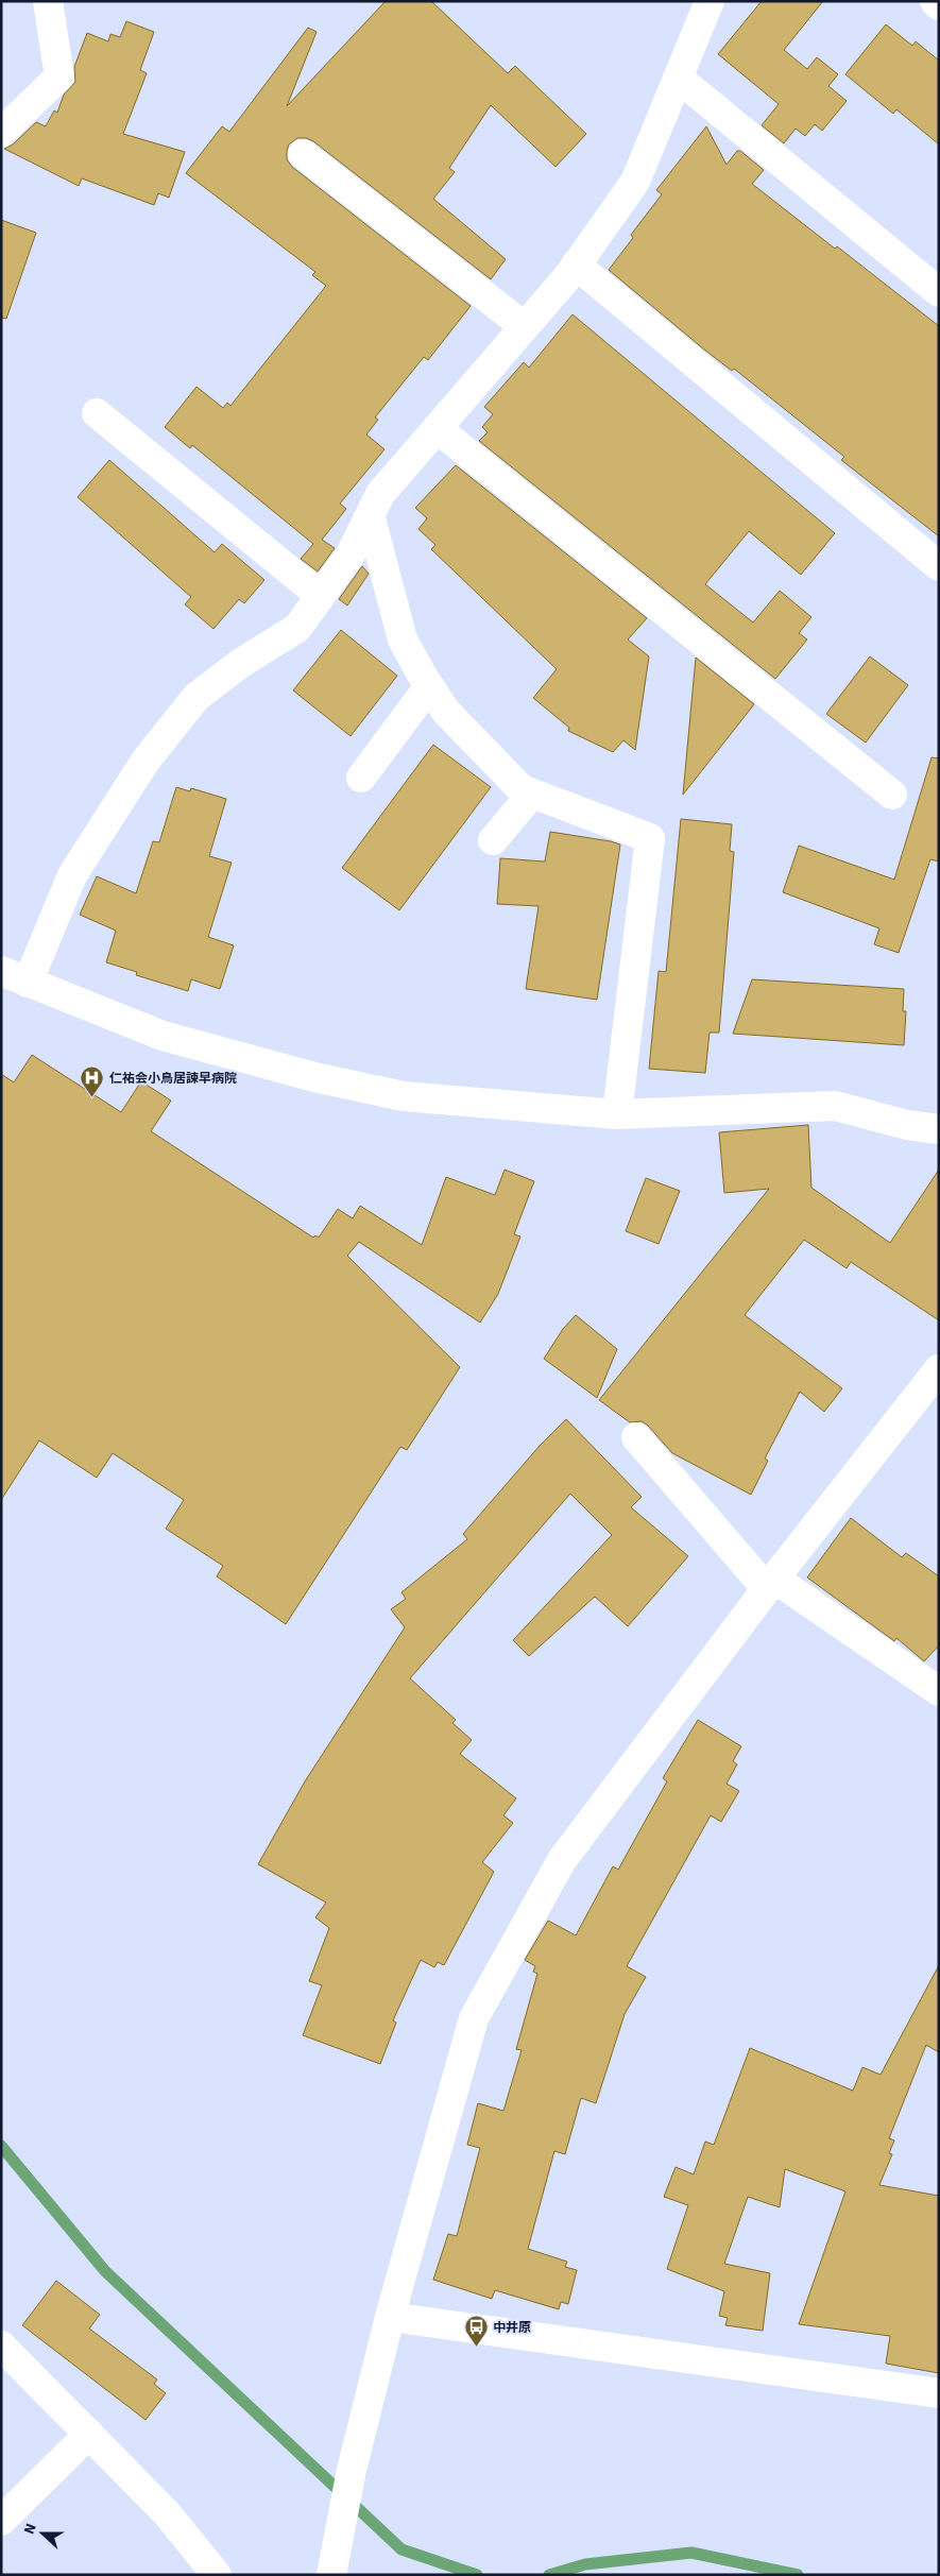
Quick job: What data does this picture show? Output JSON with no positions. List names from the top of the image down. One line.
{"places":{"hospital":["仁祐会小鳥居諫早病院"],"bus stop":["中井原"]},"north":"left"}
